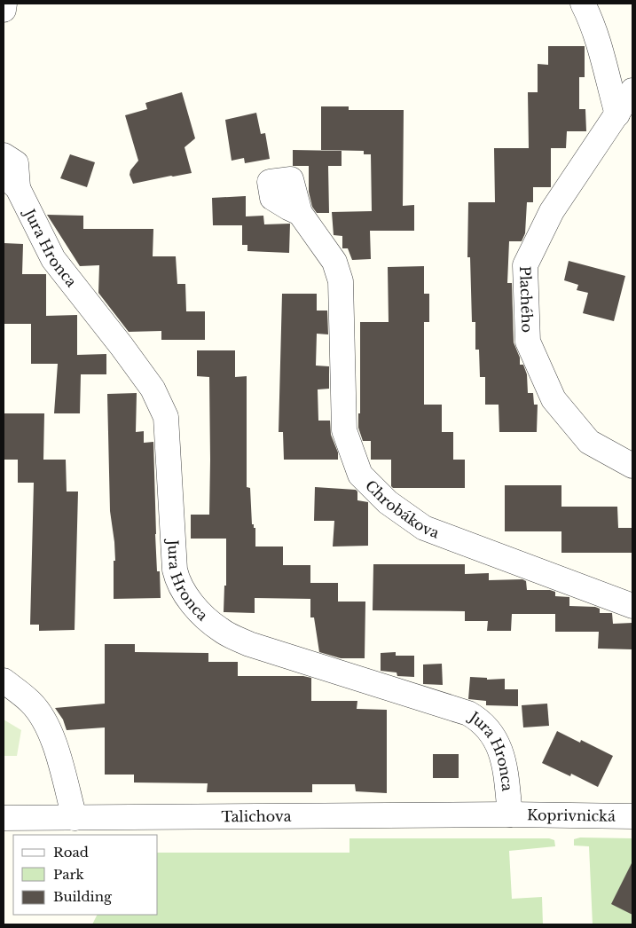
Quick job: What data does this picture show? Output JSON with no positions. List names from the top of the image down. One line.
{"streets":{"street":["Jura Hronca","Plachého","Chrobákova","Koprivnická","Talichova"]},"crossings":[["Jura Hronca","Koprivnická"],["Jura Hronca","Talichova"],["Koprivnická","Talichova"]],"legend":["Road","Park","Building"]}
